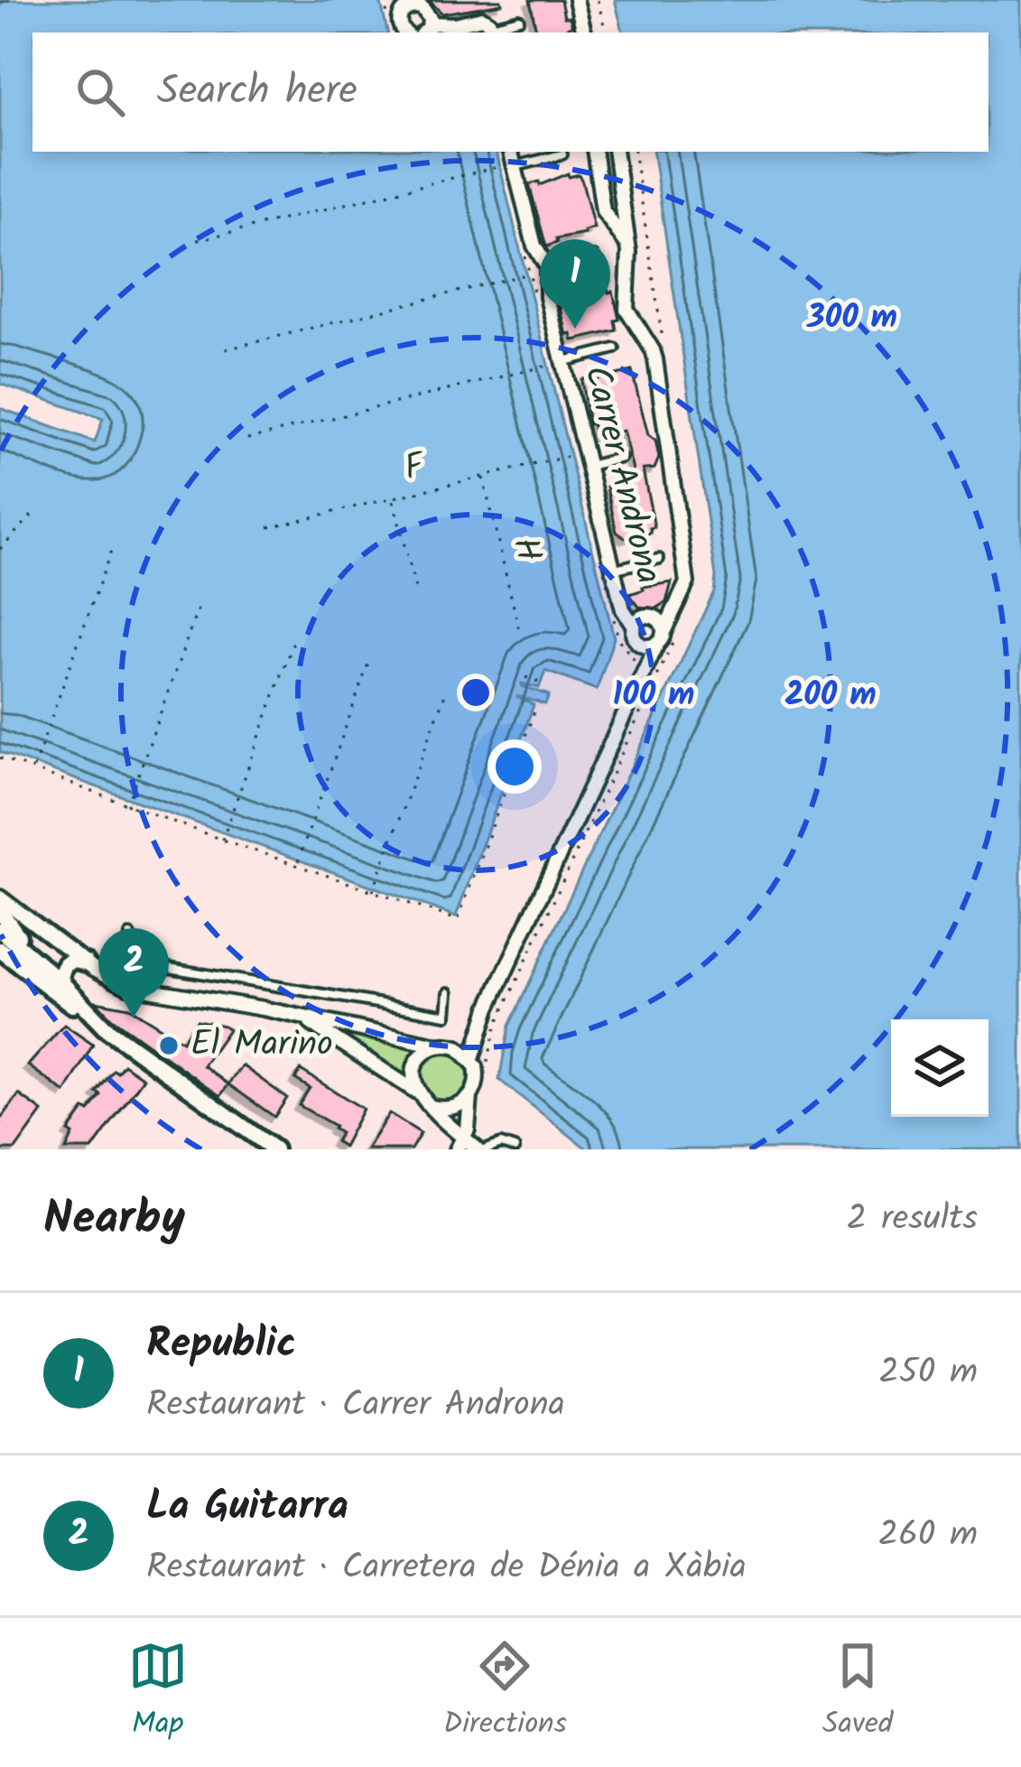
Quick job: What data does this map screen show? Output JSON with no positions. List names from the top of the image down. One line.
{"streets":{"street":["Carrer Androna"],"path":["F","H"]},"crossings":[["F","H"]],"places":["El Marino"],"page":{"search":"Search here","pins":["1","2"],"heading":["Nearby","2 results"],"list":[{"mark":"1","name":"Republic","note":"Restaurant · Carrer Androna","value":"250 m"},{"mark":"2","name":"La Guitarra","note":"Restaurant · Carretera de Dénia a Xàbia","value":"260 m"}],"nav":["Map","Directions","Saved"]},"rings":["300 m","100 m","200 m"]}
